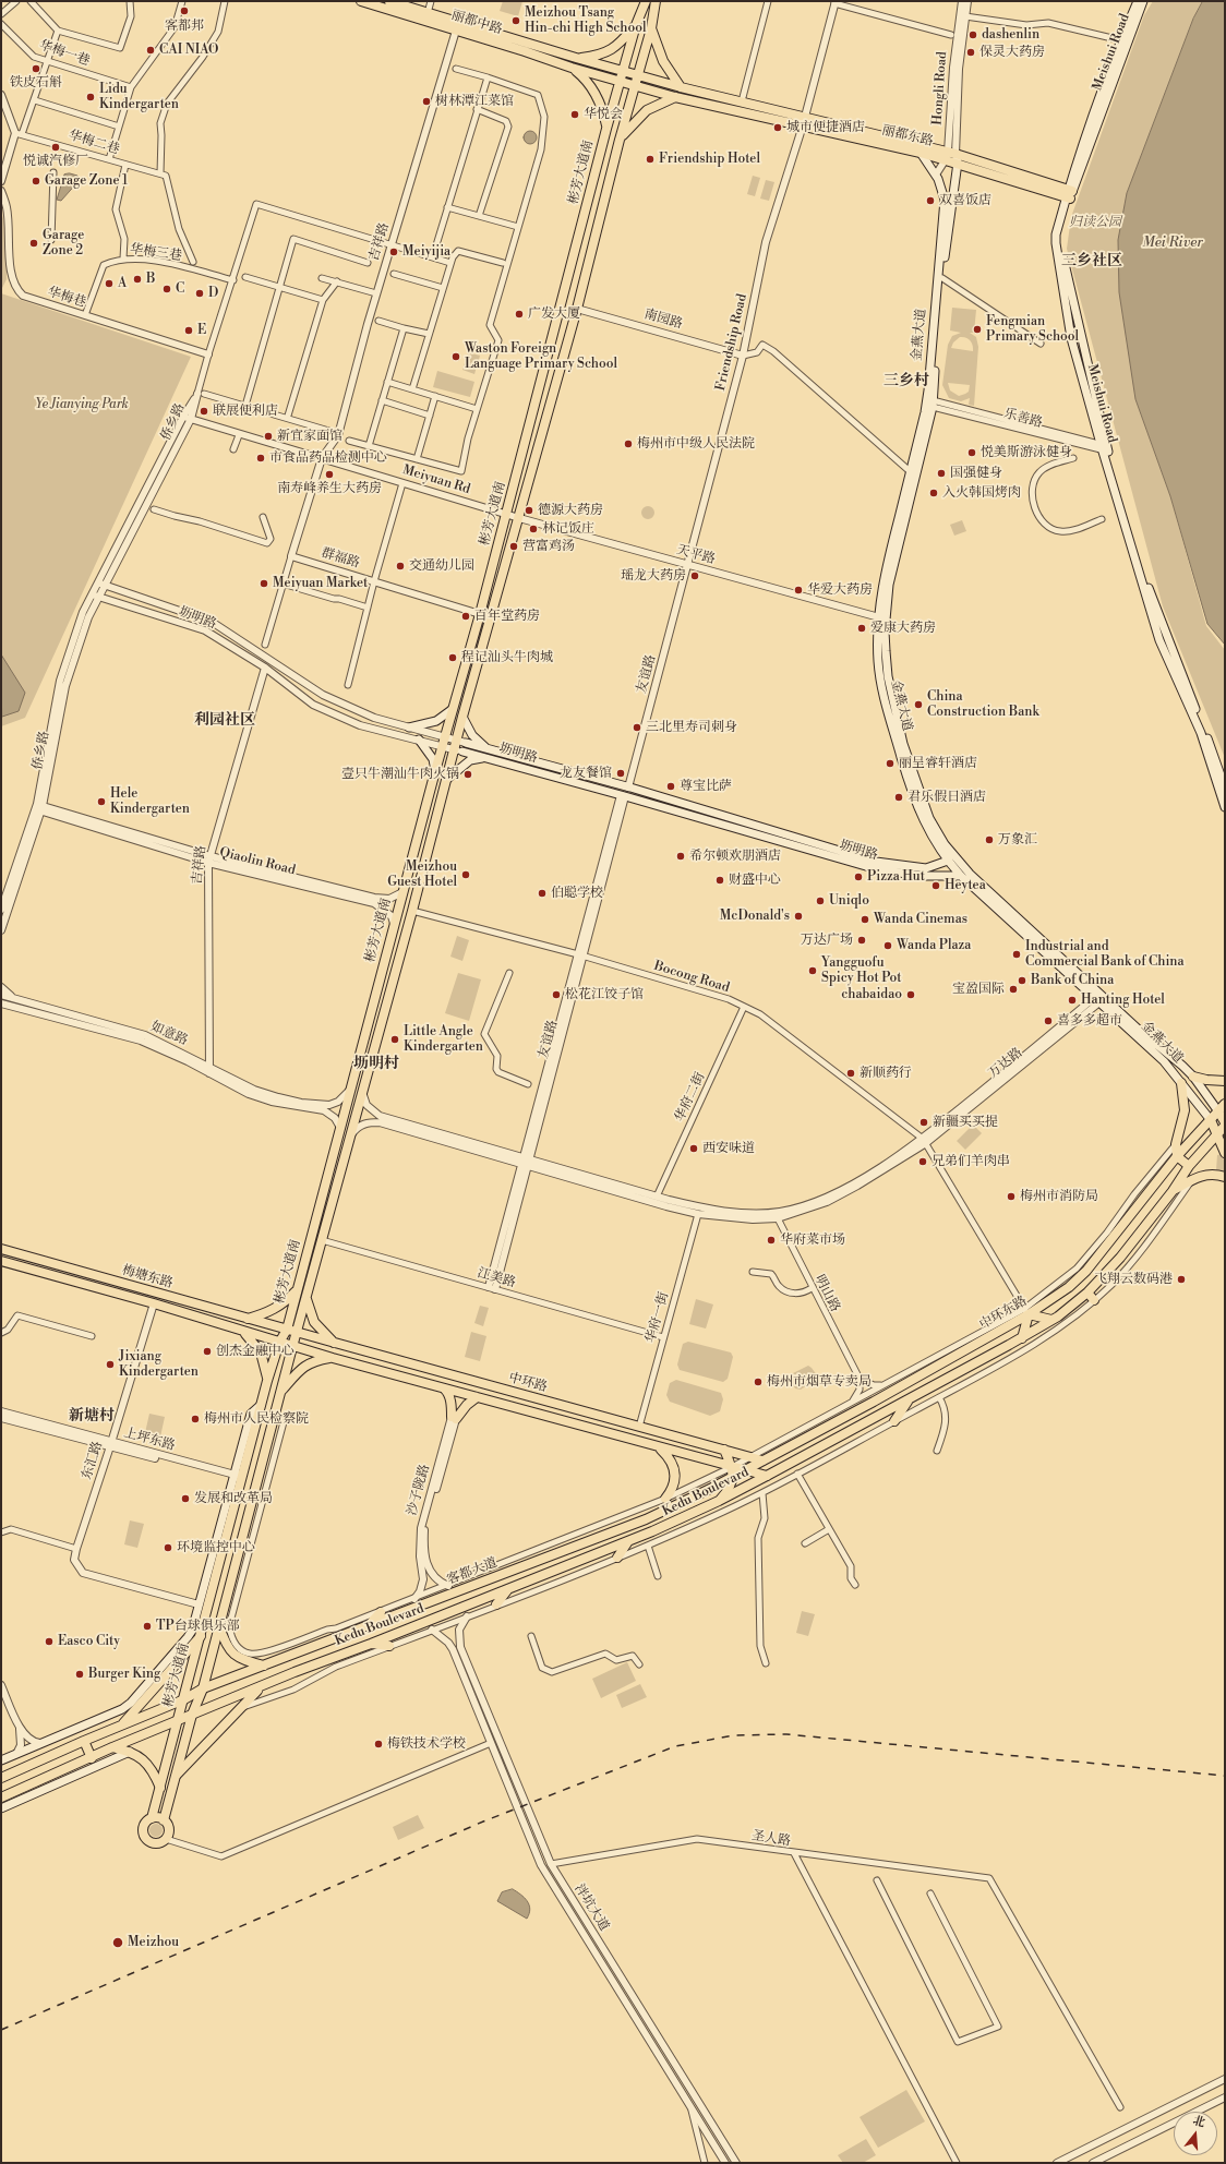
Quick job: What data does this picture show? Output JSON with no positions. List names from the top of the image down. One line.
{"streets":{"main road":["丽都中路","Meishui Road","丽都东路","彬芳大道南","金燕大道","坜明路","梅塘东路","中环东路","中环路","Kedu Boulevard","客都大道"],"street":["华梅一巷","Hongli Road","华梅二巷","吉祥路","华梅三巷","华梅巷","南园路","Friendship Road","乐善路","侨乡路","Meiyuan Rd","天平路","群福路","友谊路","Qiaolin Road","Bocong Road","如意路","万达路","华府二街","江美路","明山路","华府一街","上坪东路","东汇路","沙子陇路","圣人路","泮坑大道"]},"crossings":[["丽都中路","丽都东路"],["丽都中路","彬芳大道南"],["丽都中路","吉祥路"],["Meishui Road","丽都东路"],["Meishui Road","乐善路"],["Hongli Road","丽都东路"],["Hongli Road","金燕大道"],["丽都东路","彬芳大道南"],["丽都东路","金燕大道"],["丽都东路","Friendship Road"],["彬芳大道南","南园路"],["彬芳大道南","Meiyuan Rd"],["彬芳大道南","天平路"],["彬芳大道南","群福路"],["彬芳大道南","坜明路"],["彬芳大道南","Bocong Road"],["彬芳大道南","梅塘东路"],["彬芳大道南","江美路"],["彬芳大道南","中环路"],["彬芳大道南","上坪东路"],["彬芳大道南","Kedu Boulevard"],["彬芳大道南","客都大道"],["吉祥路","Meiyuan Rd"],["吉祥路","坜明路"],["吉祥路","Qiaolin Road"],["吉祥路","如意路"],["华梅三巷","华梅巷"],["南园路","Friendship Road"],["金燕大道","乐善路"],["金燕大道","天平路"],["金燕大道","坜明路"],["金燕大道","万达路"],["金燕大道","中环东路"],["Friendship Road","天平路"],["Friendship Road","友谊路"],["侨乡路","Meiyuan Rd"],["侨乡路","坜明路"],["侨乡路","Qiaolin Road"],["Meiyuan Rd","天平路"],["天平路","友谊路"],["坜明路","友谊路"],["友谊路","Bocong Road"],["友谊路","江美路"],["Bocong Road","万达路"],["Bocong Road","华府二街"],["梅塘东路","中环路"],["梅塘东路","东汇路"],["江美路","华府一街"],["中环东路","中环路"],["中环东路","客都大道"],["华府一街","中环路"],["上坪东路","东汇路"],["圣人路","泮坑大道"]],"districts":["三乡社区","三乡村","利园社区","坜明村","新塘村"],"water":["Mei River"],"parks":["归读公园","Ye Jianying Park"],"places":["客都邦","Meizhou Tsang Hin-chi High School","dashenlin","CAI NIAO","保灵大药房","铁皮石斛","Lidu Kindergarten","树林潭江菜馆","华悦会","城市便捷酒店","悦诚汽修厂","Friendship Hotel","Garage Zone 1","双喜饭店","Garage Zone 2","Meiyijia","B","A","C","D","广发大厦","Fengmian Primary School","E","Waston Foreign Language Primary School","联展便利店","新宜家面馆","梅州市中级人民法院","悦美斯游泳健身","市食品药品检测中心","国强健身","南寿峰养生大药房","入火韩国烤肉","德源大药房","林记饭庄","营富鸡汤","交通幼儿园","瑶龙大药房","Meiyuan Market","华爱大药房","百年堂药房","爱康大药房","程记汕头牛肉城","China Construction Bank","三北里寿司刺身","丽呈睿轩酒店","龙友餐馆","壹只牛潮汕牛肉火锅","尊宝比萨","君乐假日酒店","Hele Kindergarten","万象汇","希尔顿欢朋酒店","Meizhou Guest Hotel","Pizza Hut","财盛中心","Heytea","伯聪学校","Uniqlo","McDonald's","Wanda Cinemas","万达广场","Wanda Plaza","Industrial and Commercial Bank of China","Yangguofu Spicy Hot Pot","Bank of China","宝盈国际","松花江饺子馆","chabaidao","Hanting Hotel","喜多多超市","Little Angle Kindergarten","新顺药行","新疆买买提","西安味道","兄弟们羊肉串","梅州市消防局","华府菜市场","飞翔云数码港","创杰金融中心","Jixiang Kindergarten","梅州市烟草专卖局","梅州市人民检察院","发展和改革局","环境监控中心","TP台球俱乐部","Easco City","Burger King","梅铁技术学校","Meizhou"],"north":"top"}
